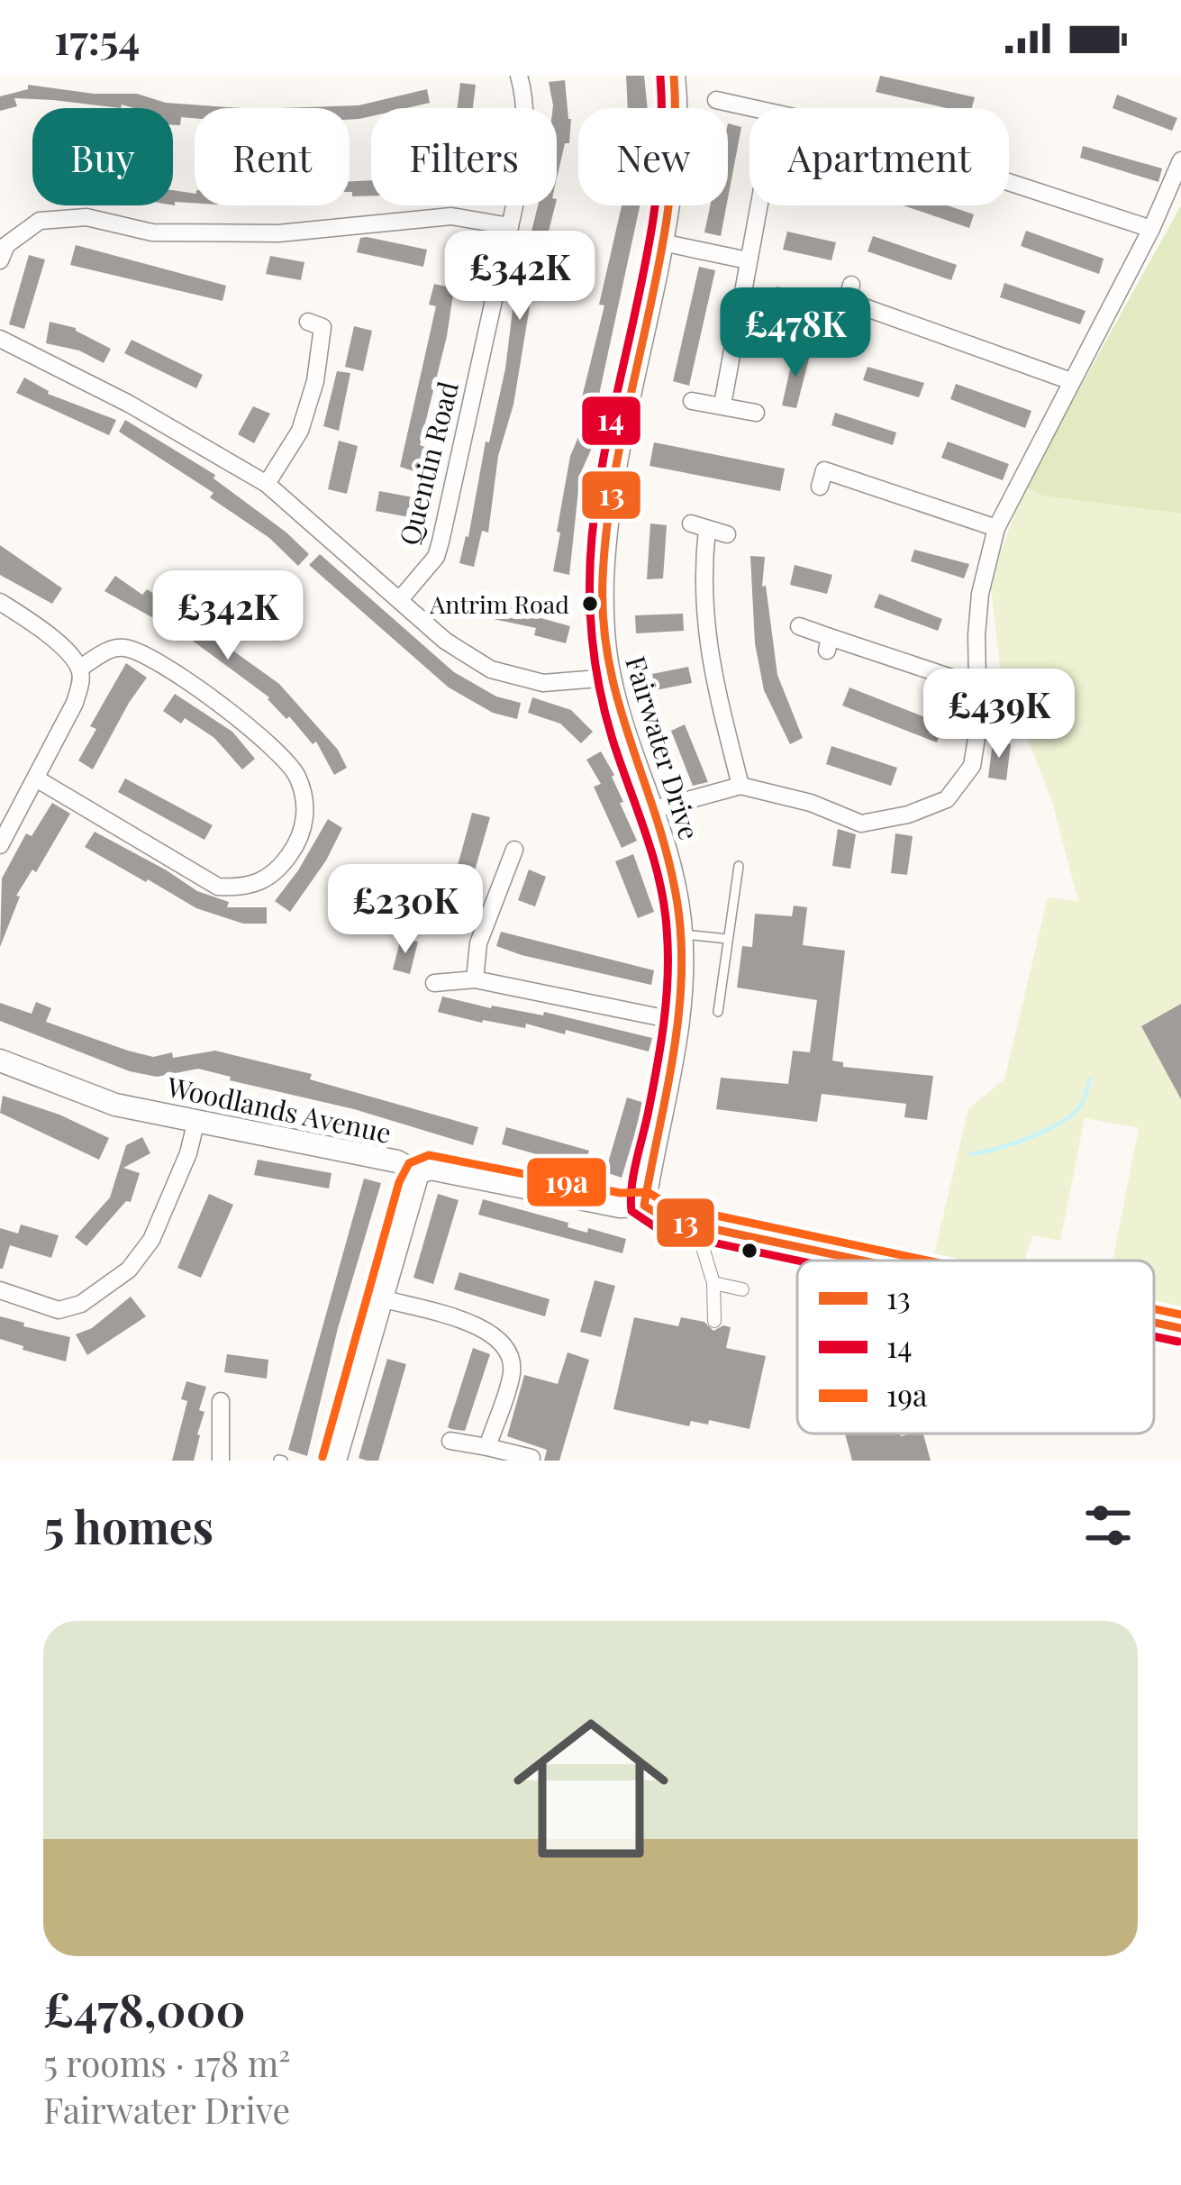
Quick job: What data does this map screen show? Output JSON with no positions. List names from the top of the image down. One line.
{"streets":{"street":["Quentin Road","Fairwater Drive","Woodlands Avenue"]},"crossings":[["Fairwater Drive","Woodlands Avenue"]],"places":["Antrim Road"],"lines":["transit line 13","transit line 14","transit line 19a"],"legend":["13","14","19a"],"page":{"status":"17:54","chip":["Buy","Rent","Filters","New","Apartment"],"price":["£342K","£478K","£342K","£439K","£230K"],"heading":"5 homes","list":[{"name":"£478,000","note":"5 rooms · 178 m² · Fairwater Drive"}]}}
